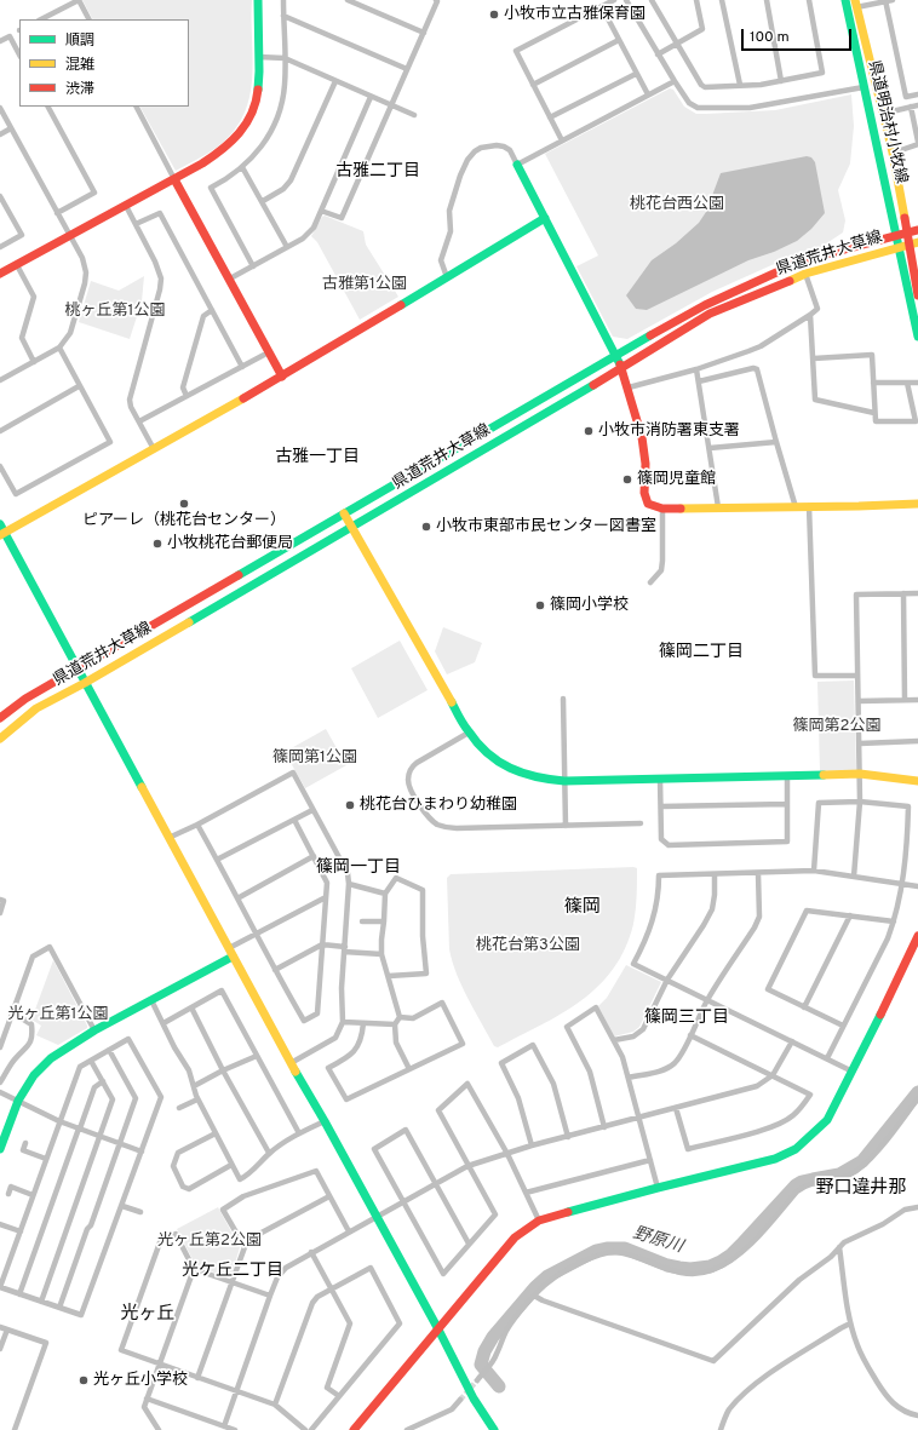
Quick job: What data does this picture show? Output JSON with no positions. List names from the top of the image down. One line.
{"streets":{"street":["県道明治村小牧線","県道荒井大草線"]},"crossings":[["県道明治村小牧線","県道荒井大草線"]],"districts":["古雅二丁目","古雅一丁目","篠岡二丁目","篠岡一丁目","篠岡","篠岡三丁目","野口違井那","光ケ丘二丁目","光ヶ丘"],"water":["野原川"],"parks":["桃花台西公園","古雅第1公園","桃ヶ丘第1公園","篠岡第2公園","篠岡第1公園","桃花台第3公園","光ヶ丘第1公園","光ヶ丘第2公園"],"places":["小牧市立古雅保育園","小牧市消防署東支署","篠岡児童館","ピアーレ（桃花台センター）","小牧市東部市民センター図書室","小牧桃花台郵便局","篠岡小学校","桃花台ひまわり幼稚園","光ヶ丘小学校"],"legend":["順調","混雑","渋滞"],"scale_bar":"100 m"}
